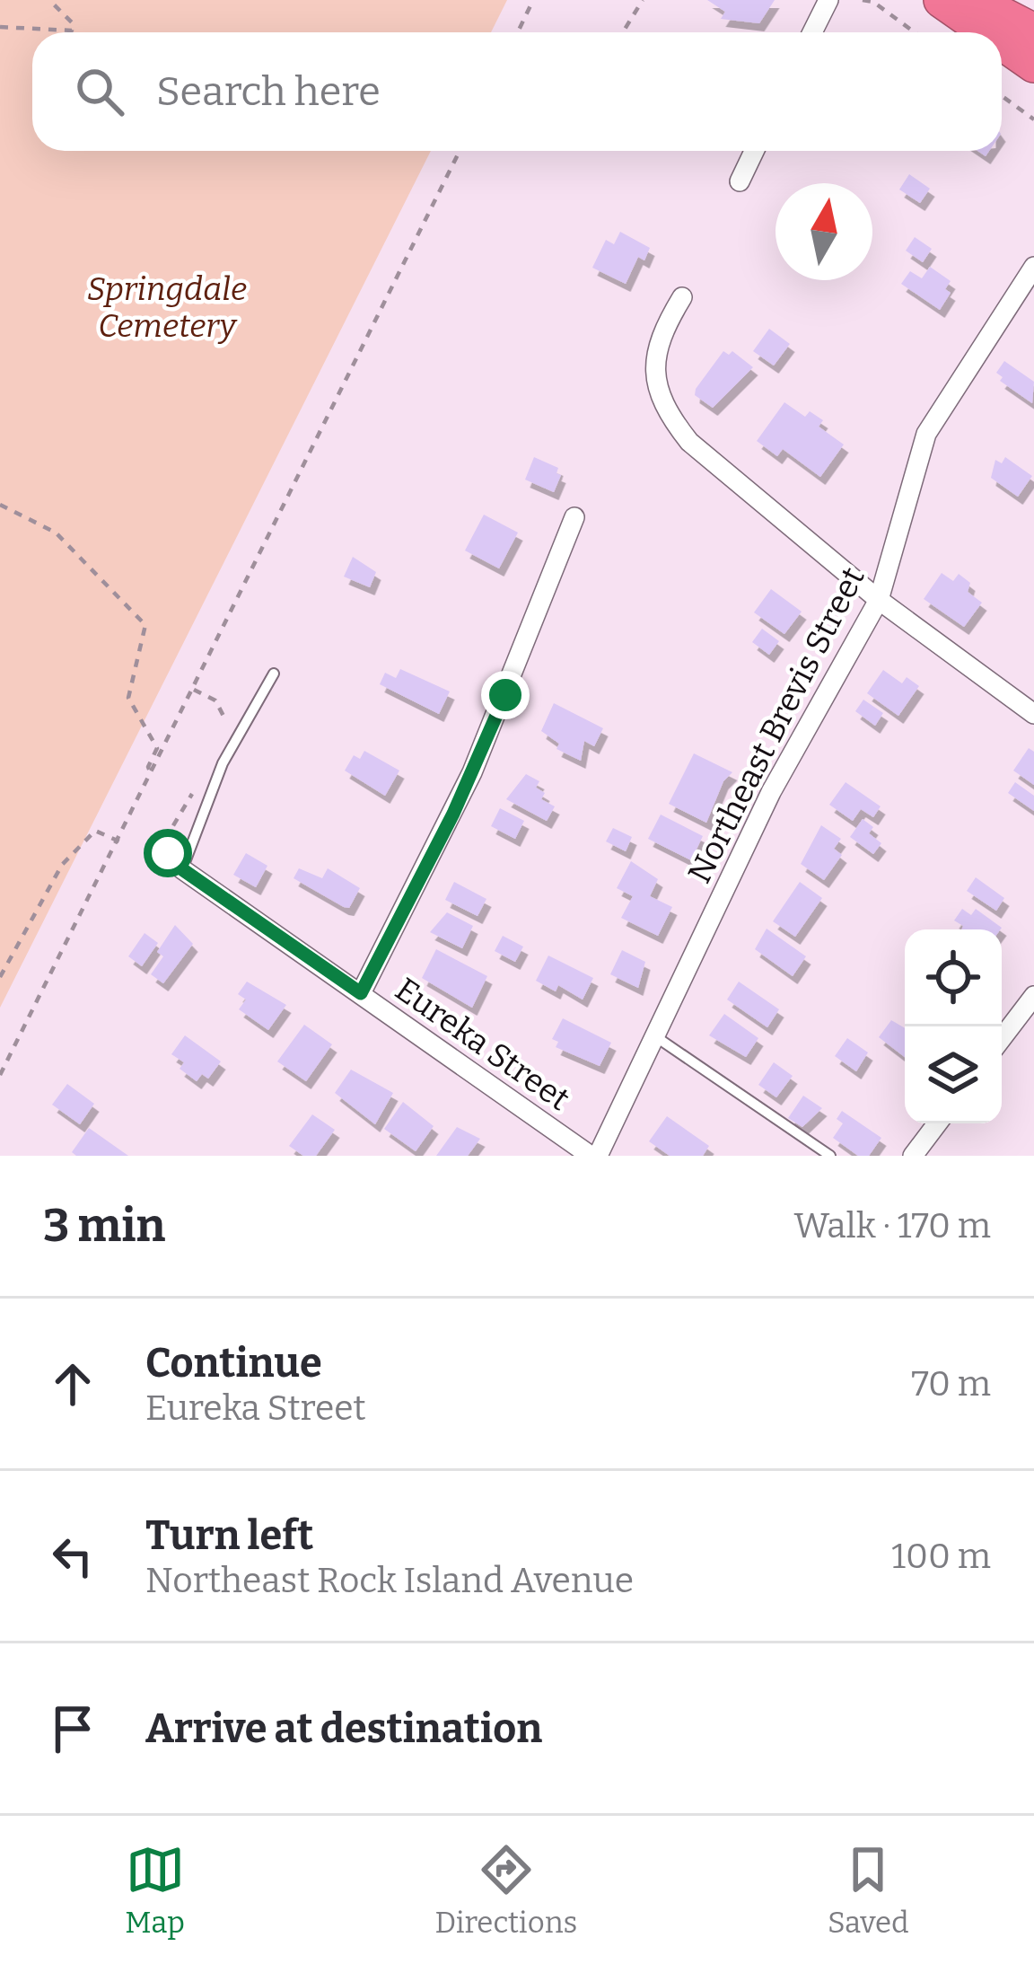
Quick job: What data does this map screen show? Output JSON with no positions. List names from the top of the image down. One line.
{"streets":{"street":["Northeast Brevis Street","Eureka Street"]},"crossings":[["Northeast Brevis Street","Eureka Street"]],"parks":["Springdale Cemetery"],"north":"top","page":{"search":"Search here","heading":["3 min","Walk · 170 m"],"list":[["Continue","Eureka Street","70 m"],["Turn left","Northeast Rock Island Avenue","100 m"],"Arrive at destination"],"nav":["Map","Directions","Saved"]}}
